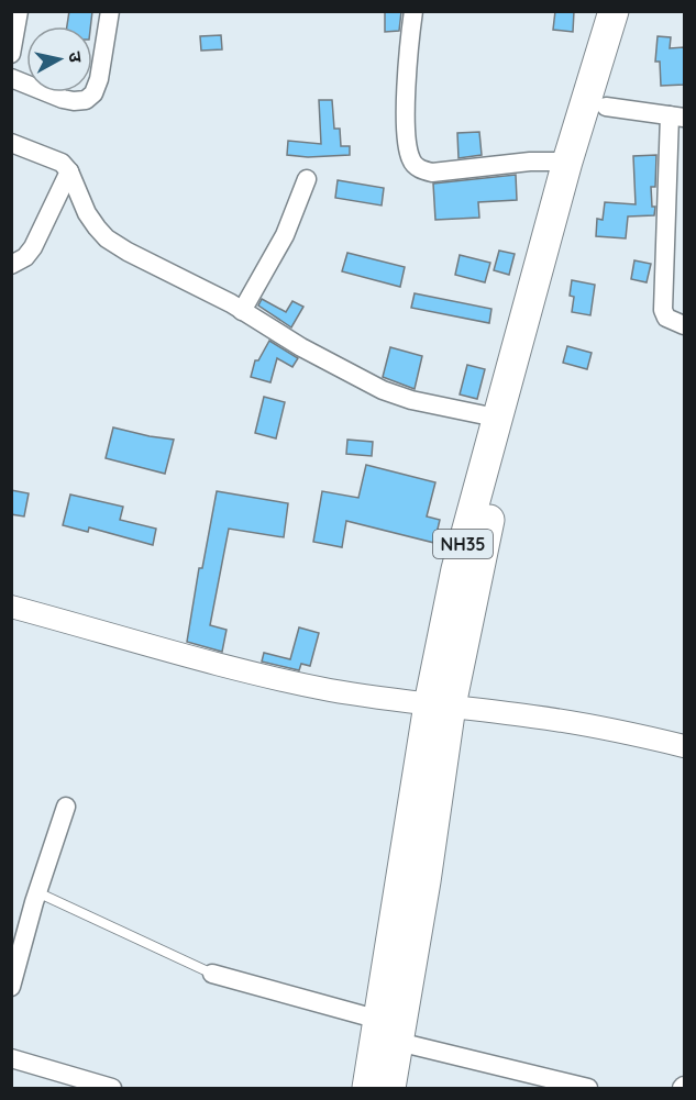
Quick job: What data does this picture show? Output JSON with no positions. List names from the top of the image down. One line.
{"streets":{"highway":["NH35"]},"north":"right"}
